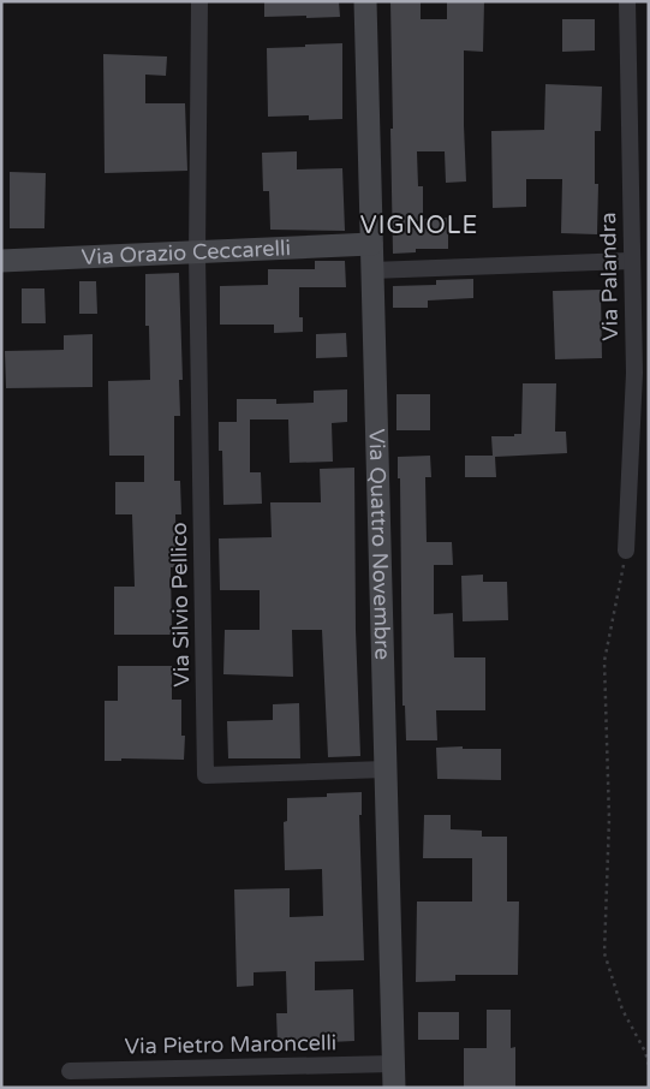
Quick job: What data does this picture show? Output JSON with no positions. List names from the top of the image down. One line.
{"streets":{"main road":["Via Orazio Ceccarelli","Via Quattro Novembre"],"street":["Via Palandra","Via Silvio Pellico","Via Pietro Maroncelli"]},"crossings":[["Via Orazio Ceccarelli","Via Quattro Novembre"],["Via Orazio Ceccarelli","Via Silvio Pellico"],["Via Quattro Novembre","Via Silvio Pellico"],["Via Quattro Novembre","Via Pietro Maroncelli"]],"districts":["VIGNOLE"]}
